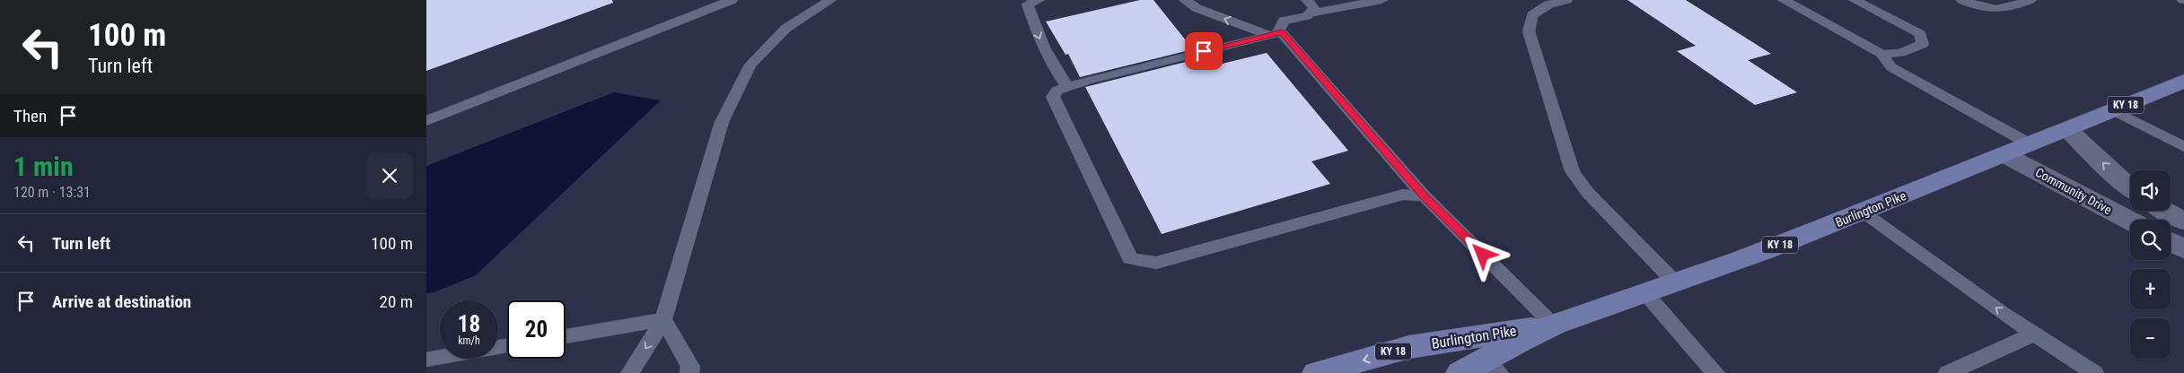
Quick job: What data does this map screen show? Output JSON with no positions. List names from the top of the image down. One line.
{"streets":{"main road":["KY 18","Burlington Pike"],"street":["Community Drive"]},"crossings":[["Community Drive","Burlington Pike"]],"page":{"turn":["100 m","Turn left"],"then":"Then","heading":["1 min","120 m · 13:31"],"map_buttons":["+","−"],"list":[{"name":"Turn left","value":"100 m"},{"name":"Arrive at destination","value":"20 m"}],"speed":"18 km/h","limit":"20"}}
